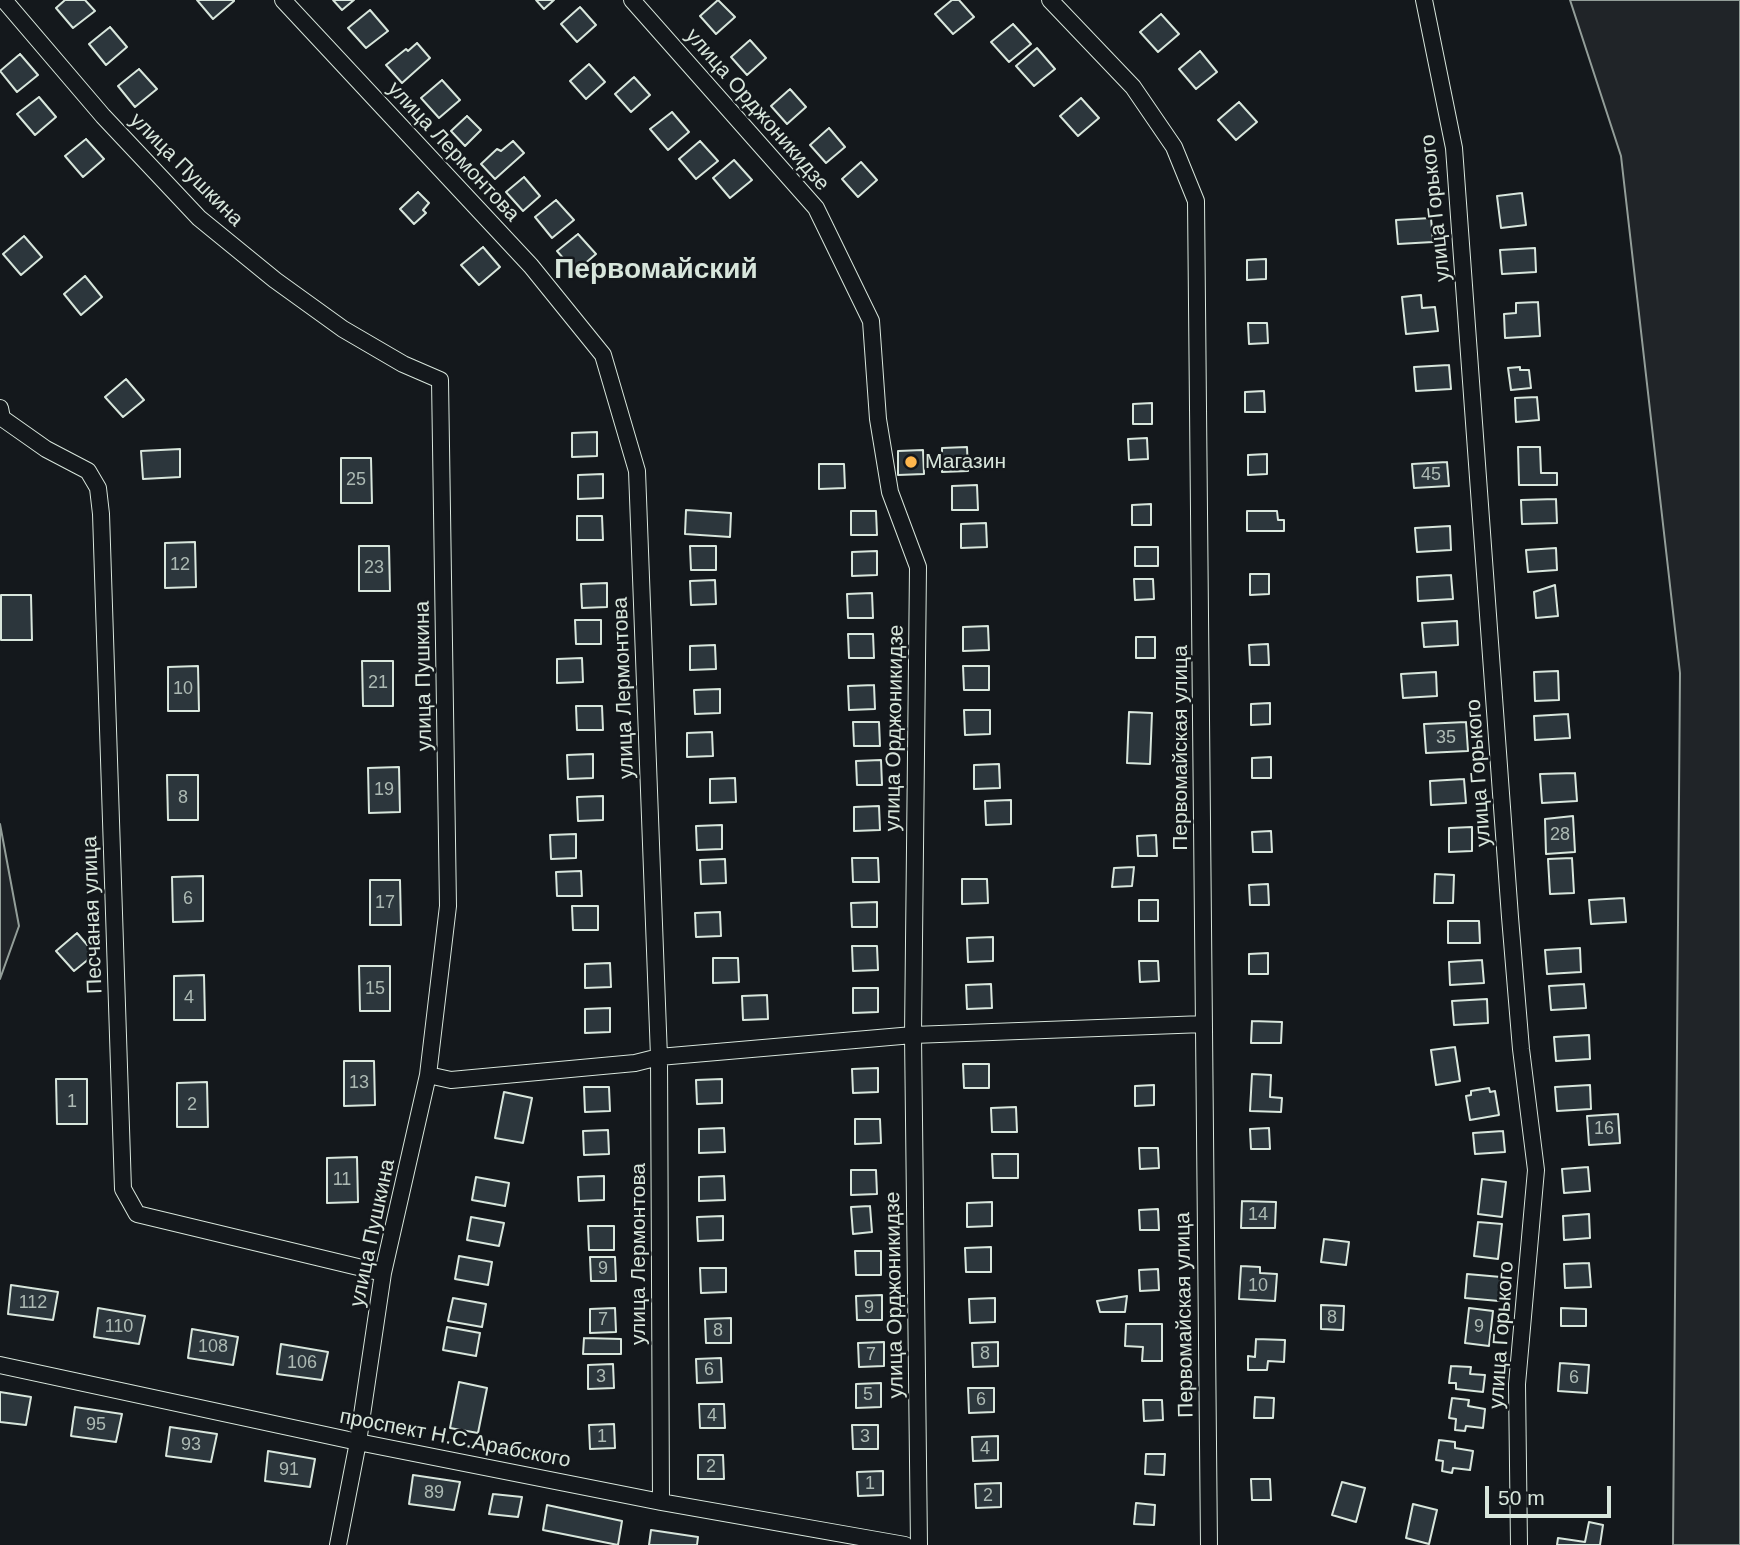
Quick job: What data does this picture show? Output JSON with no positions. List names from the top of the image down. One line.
{"streets":{"street":["улица Орджоникидзе","улица Лермонтова","улица Пушкина","улица Горького","Первомайская улица","Песчаная улица","проспект Н.С.Арабского"]},"crossings":[["улица Лермонтова","проспект Н.С.Арабского"],["улица Пушкина","Песчаная улица"],["улица Пушкина","проспект Н.С.Арабского"]],"districts":["Первомайский"],"places":["Магазин"],"house_numbers":["45","25","12","23","21","10","35","19","8","28","6","17","15","4","13","1","2","16","11","14","9","10","112","9","8","7","110","9","8","108","8","7","106","6","3","6","5","6","4","95","1","3","93","4","2","91","1","89","2"],"scale_bar":"50 m"}
